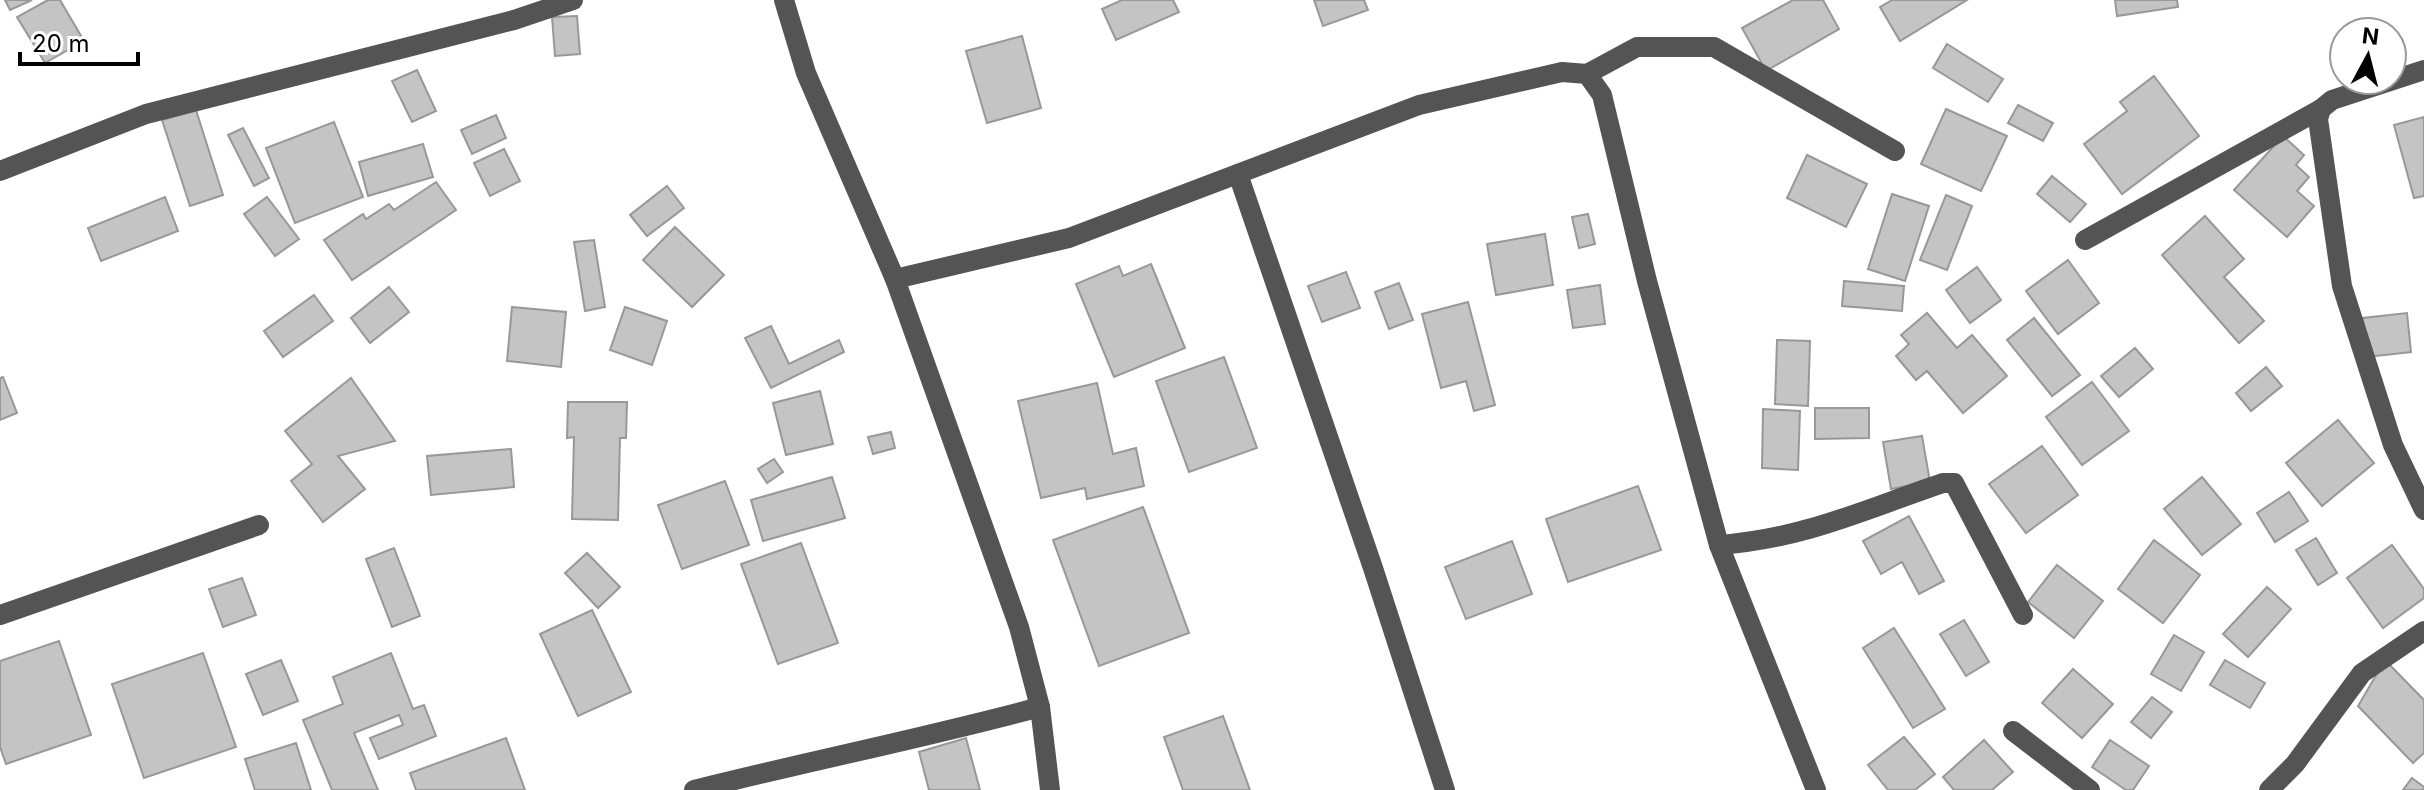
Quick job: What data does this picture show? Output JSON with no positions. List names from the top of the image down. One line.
{"scale_bar":"20 m","north":"top"}
